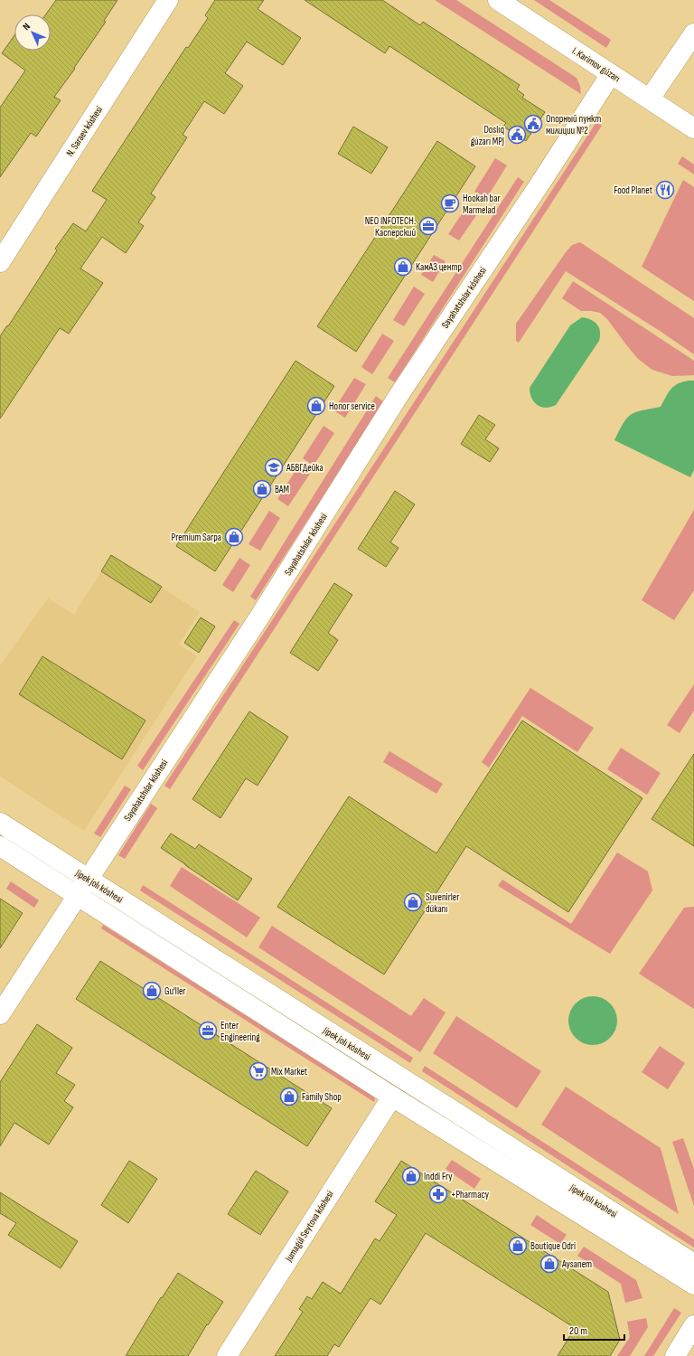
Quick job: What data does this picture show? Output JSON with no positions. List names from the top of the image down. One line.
{"streets":{"street":["I. Karimov gúzarı","N. Saraev kóshesi","Sayahatshılar kóshesi","Jipek jolı kóshesi","Jumagúl Seytova kóshesi"]},"crossings":[["I. Karimov gúzarı","Sayahatshılar kóshesi"],["Sayahatshılar kóshesi","Jipek jolı kóshesi"],["Jipek jolı kóshesi","Jumagúl Seytova kóshesi"]],"places":{"public building":["Опорный пункт милиции №2","Doslıq gúzarı MPJ"],"restaurant":["Food Planet"],"cafe":["Hookah bar Marmelad"],"office":["NEO INFOTECH. Касперский","Enter Engineering"],"shop":["КамАЗ центр","Honor service","BAM","Premium Sarpa","Suvenirler dúkanı","Gu'ller","Family Shop","Inddi Fry","Boutique Odri","Aysanem"],"school or university":["АБВГДейка"],"supermarket":["Mix Market"],"pharmacy":["+Pharmacy"]},"scale_bar":"20 m","north":"top left"}
